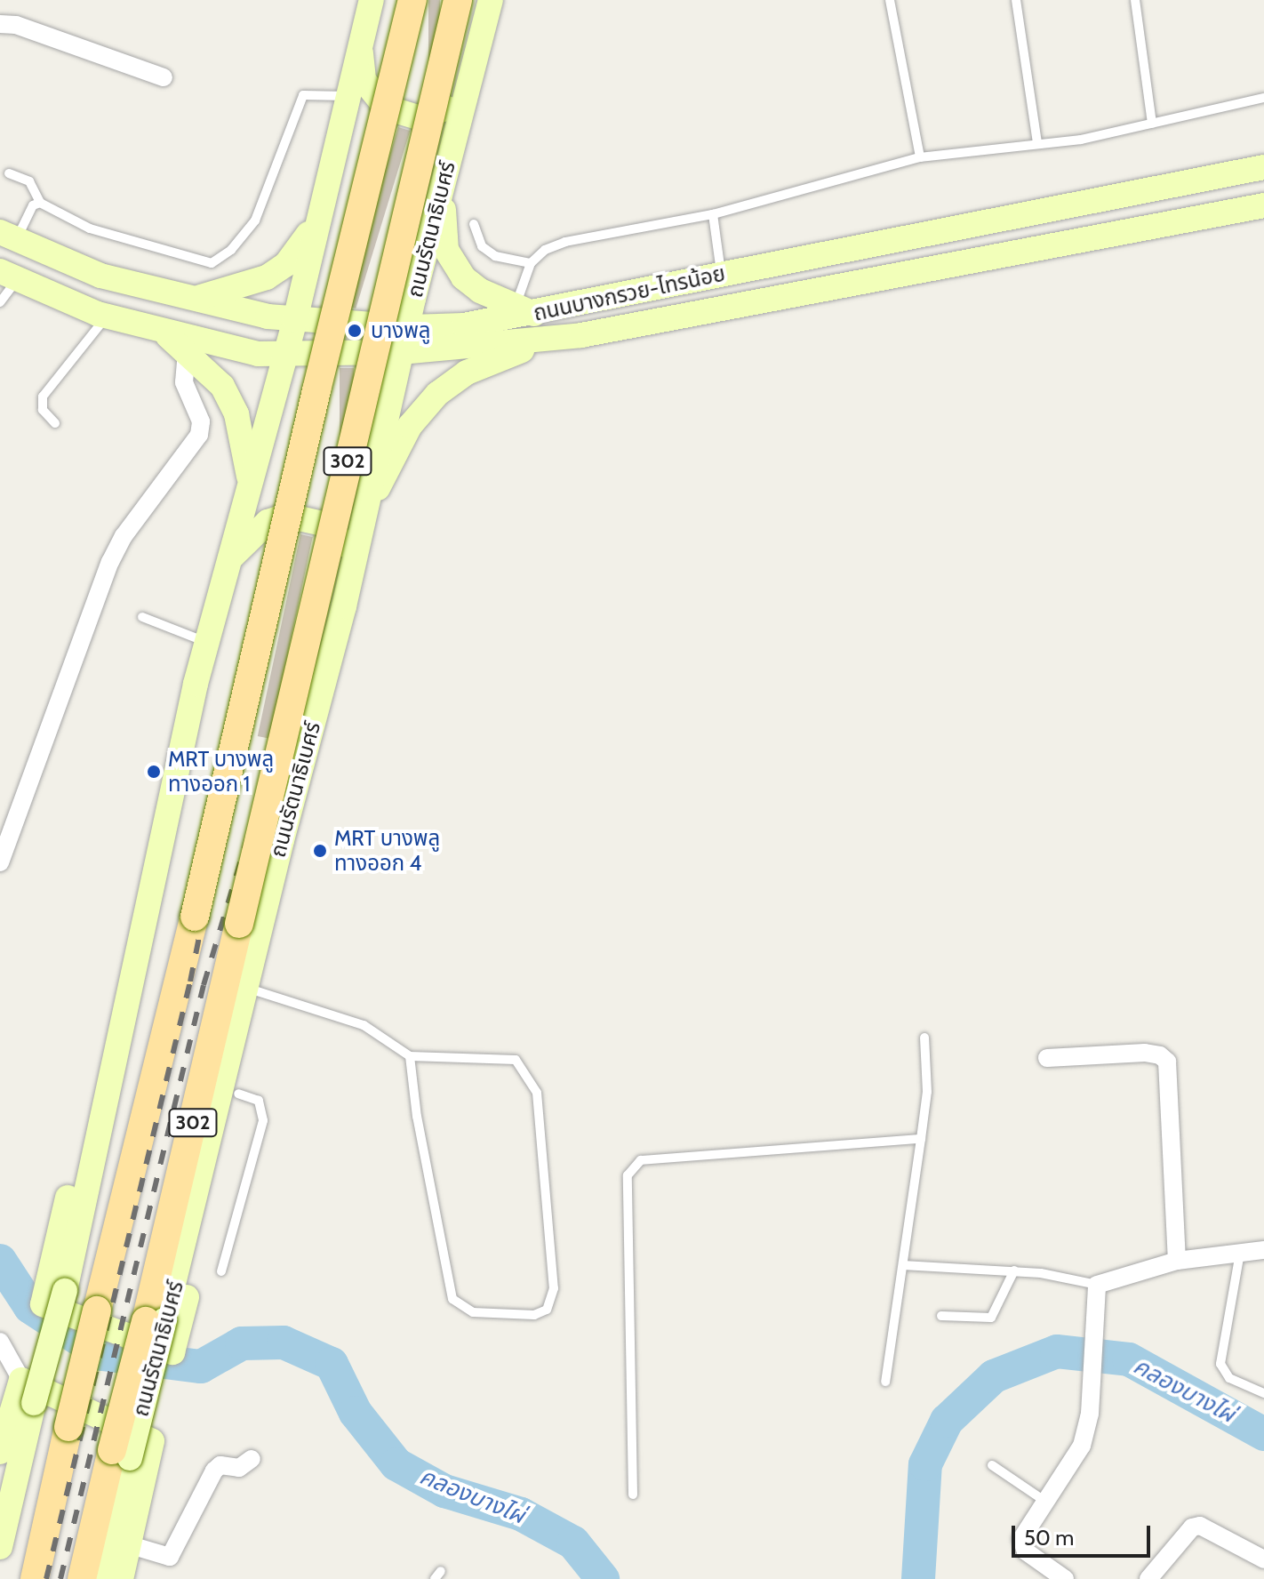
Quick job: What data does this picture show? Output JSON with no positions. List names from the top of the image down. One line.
{"streets":{"main road":["ถนนรัตนาธิเบศร์","ถนนบางกรวย-ไทรน้อย","302"]},"crossings":[["ถนนรัตนาธิเบศร์","ถนนบางกรวย-ไทรน้อย"]],"water":["คลองบางไผ่"],"places":["บางพลู","MRT บางพลู ทางออก 1","MRT บางพลู ทางออก 4"],"scale_bar":"50 m"}
